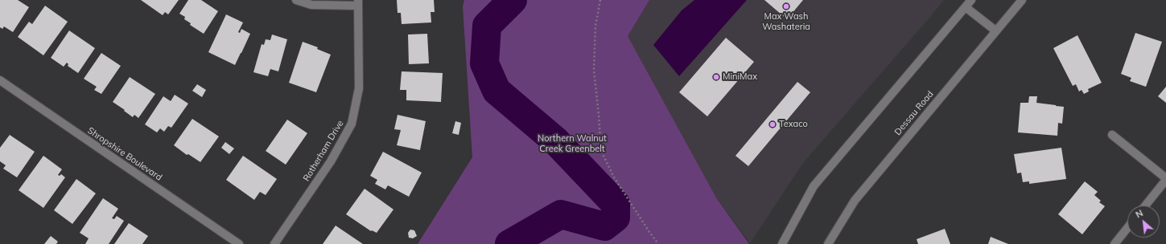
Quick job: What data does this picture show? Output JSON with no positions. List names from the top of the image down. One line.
{"streets":{"street":["Dessau Road","Rotherham Drive","Shropshire Boulevard"]},"parks":["Northern Walnut Creek Greenbelt"],"places":["Max Wash Washateria","MiniMax","Texaco"],"north":"top left"}
